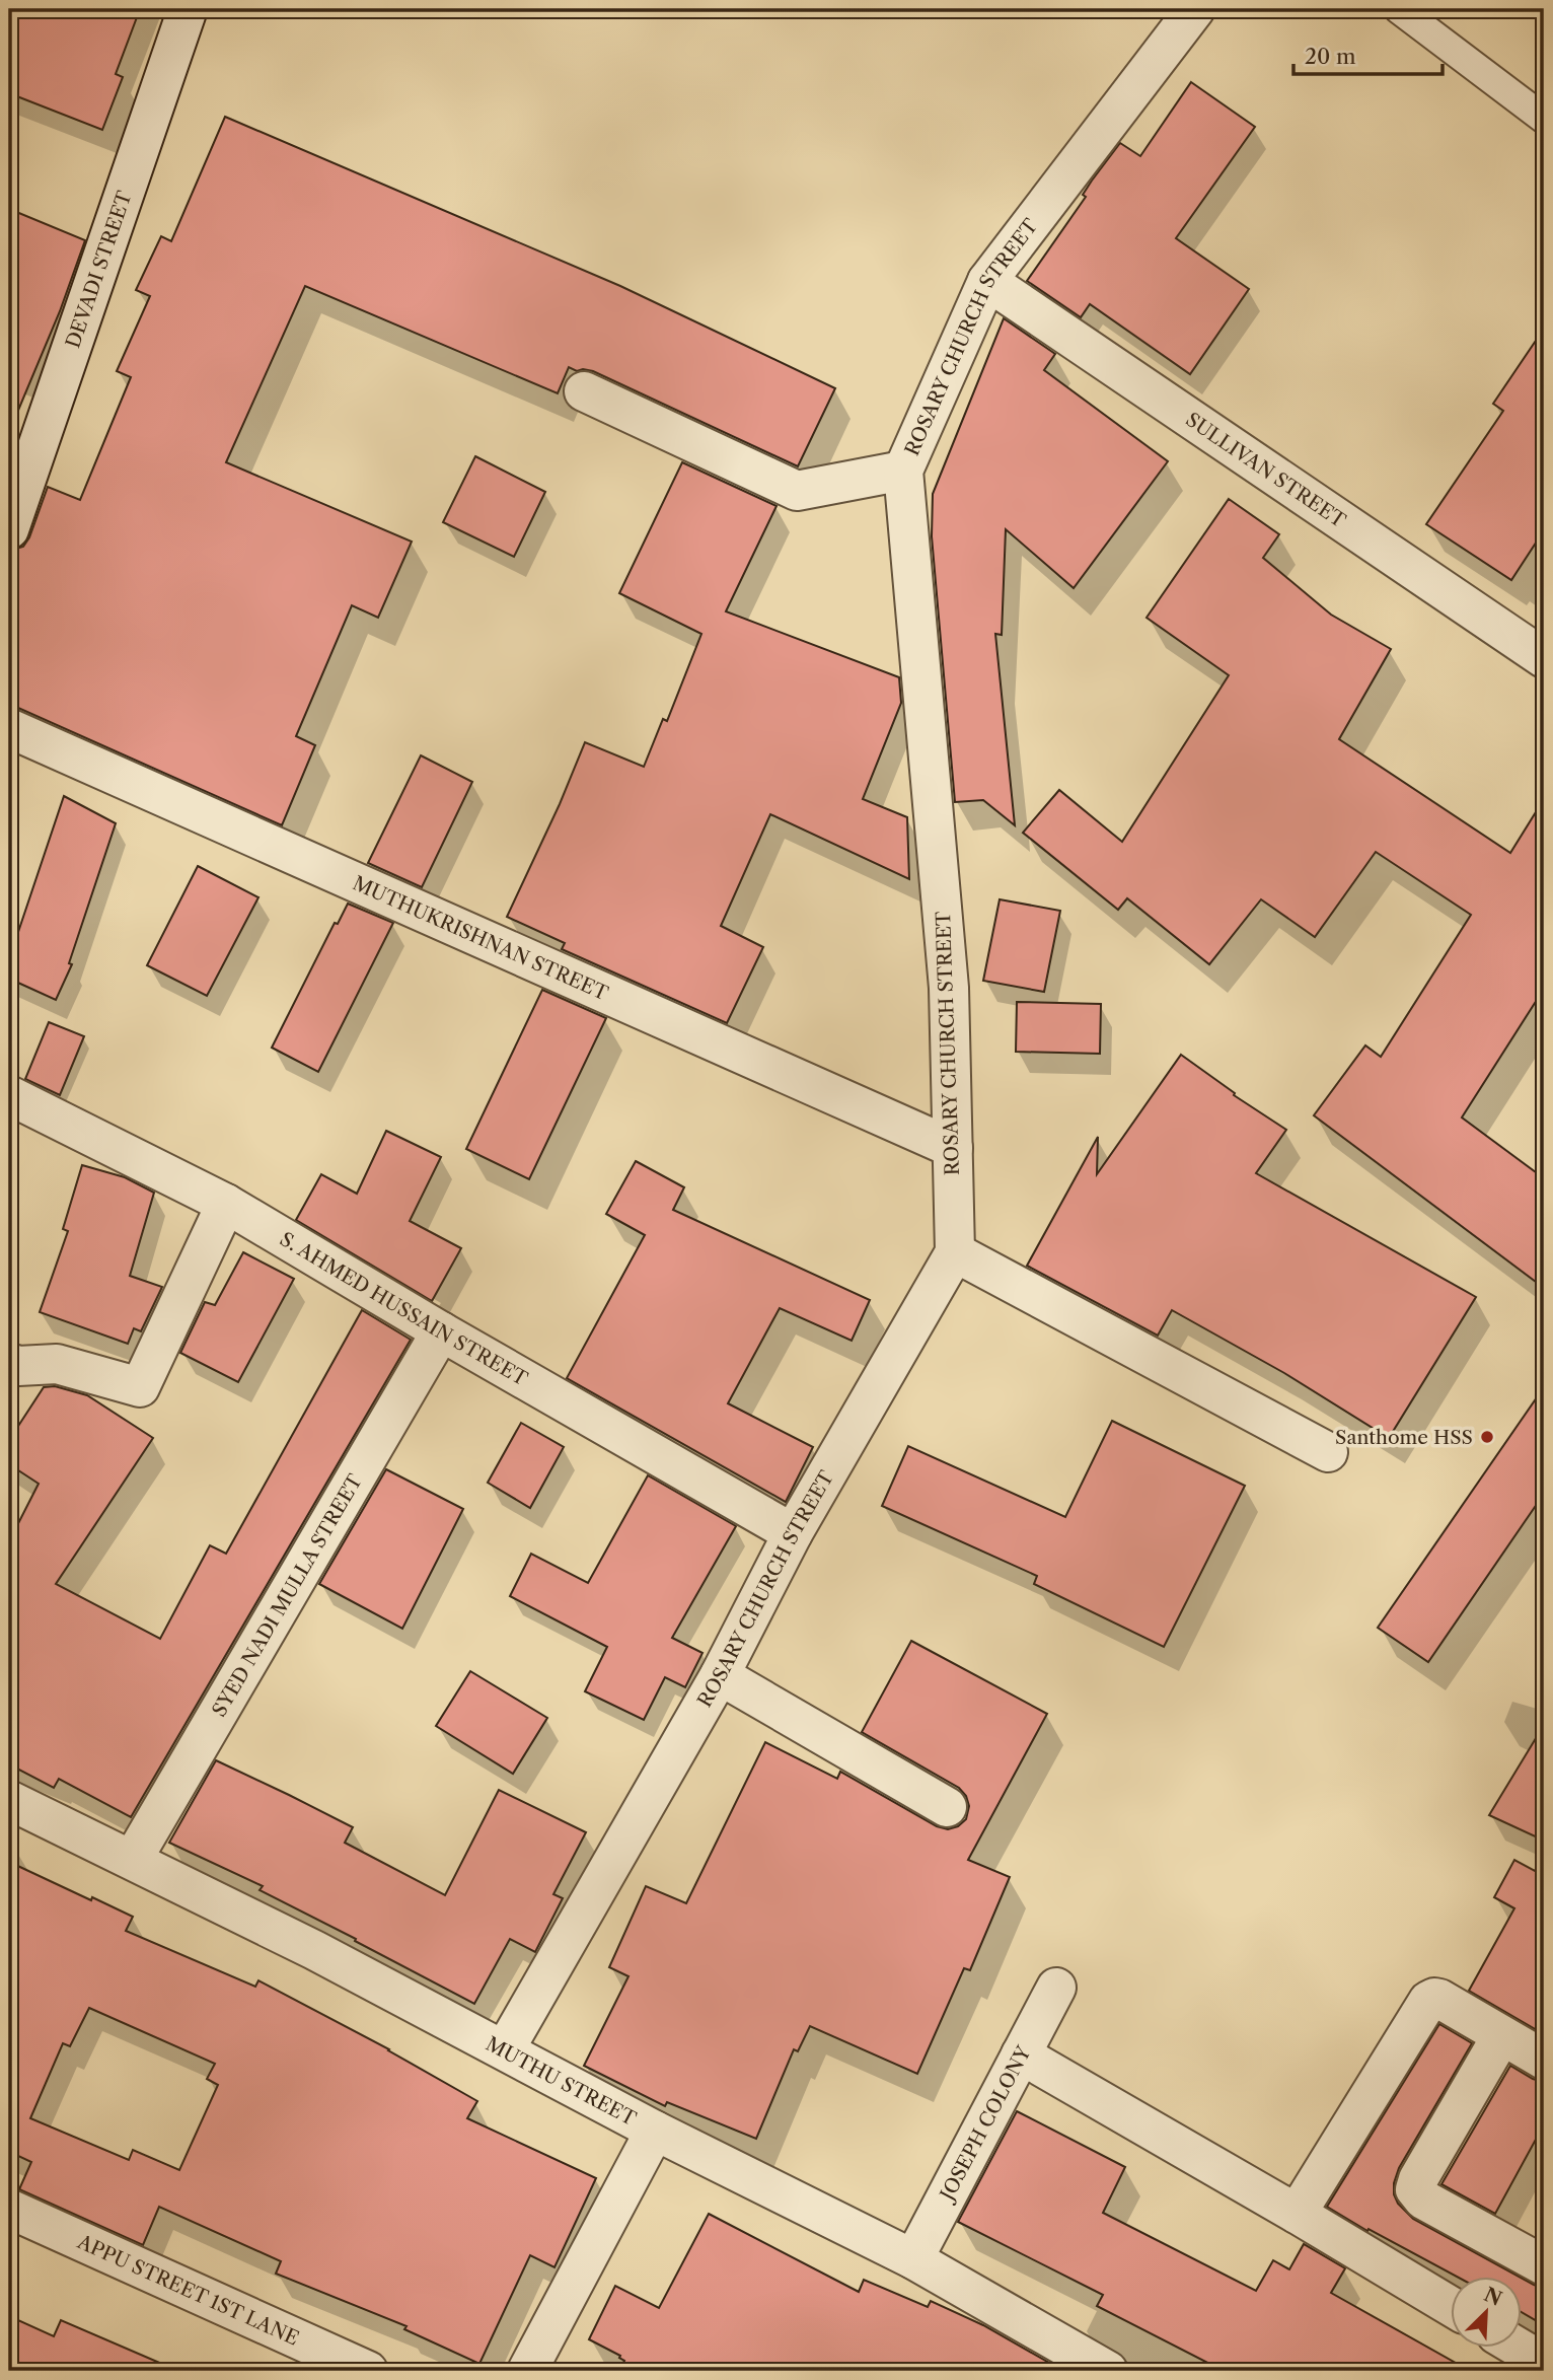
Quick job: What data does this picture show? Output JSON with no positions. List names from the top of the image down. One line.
{"streets":{"street":["DEVADI STREET","ROSARY CHURCH STREET","SULLIVAN STREET","MUTHUKRISHNAN STREET","S. AHMED HUSSAIN STREET","SYED NADI MULLA STREET","MUTHU STREET","JOSEPH COLONY","APPU STREET 1ST LANE"]},"crossings":[["ROSARY CHURCH STREET","SULLIVAN STREET"],["ROSARY CHURCH STREET","MUTHUKRISHNAN STREET"],["ROSARY CHURCH STREET","S. AHMED HUSSAIN STREET"],["ROSARY CHURCH STREET","MUTHU STREET"],["S. AHMED HUSSAIN STREET","SYED NADI MULLA STREET"],["SYED NADI MULLA STREET","MUTHU STREET"],["MUTHU STREET","JOSEPH COLONY"]],"places":["Santhome HSS"],"scale_bar":"20 m","north":"top right"}
